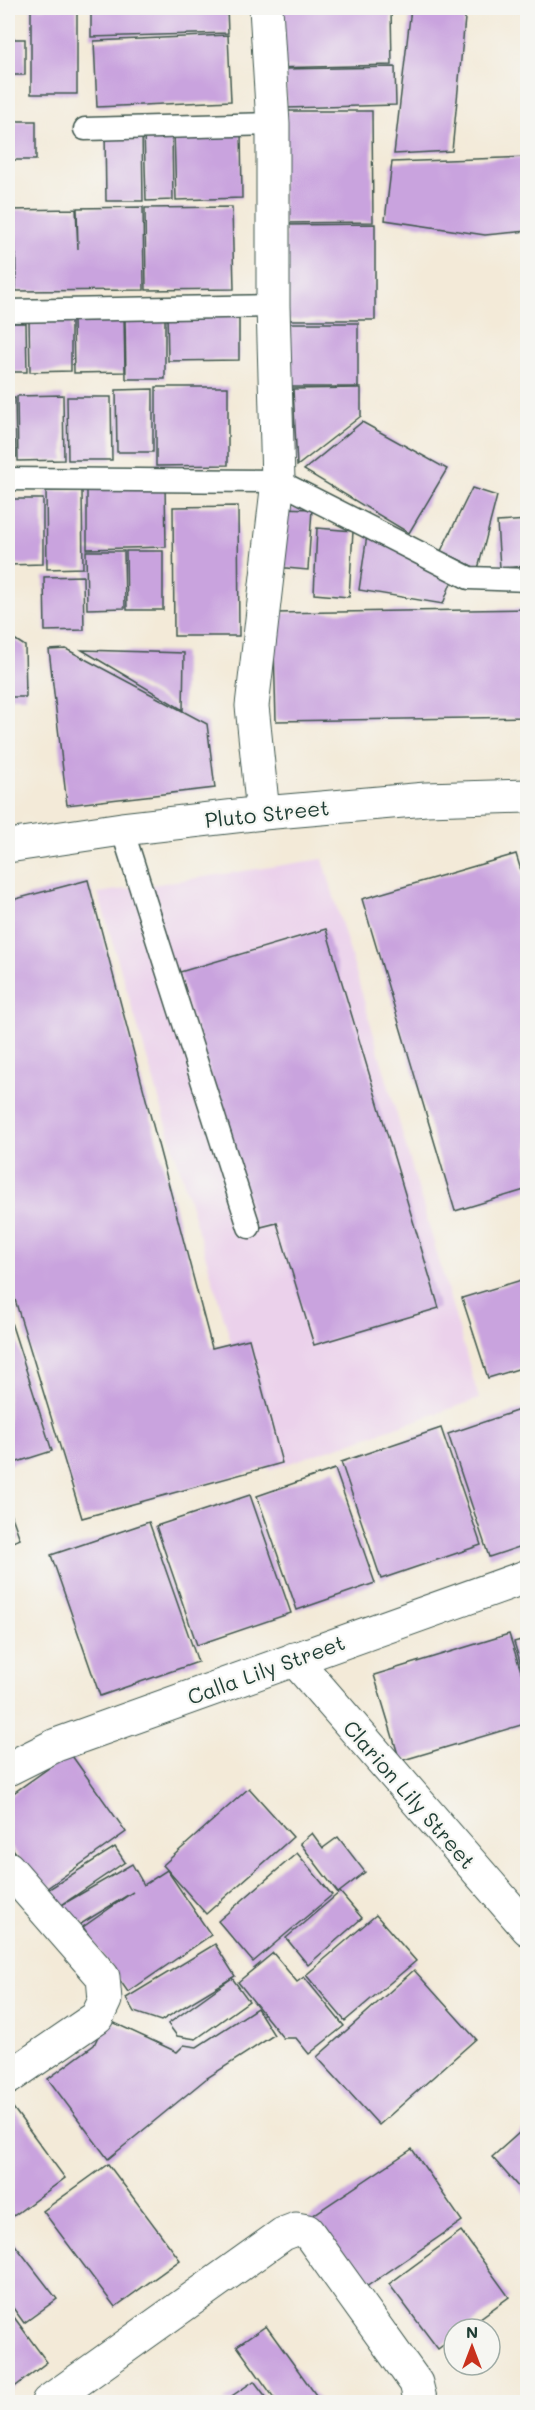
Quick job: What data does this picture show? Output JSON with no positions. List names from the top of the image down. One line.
{"streets":{"street":["Pluto Street","Calla Lily Street","Clarion Lily Street"]},"crossings":[["Calla Lily Street","Clarion Lily Street"]],"north":"top"}
